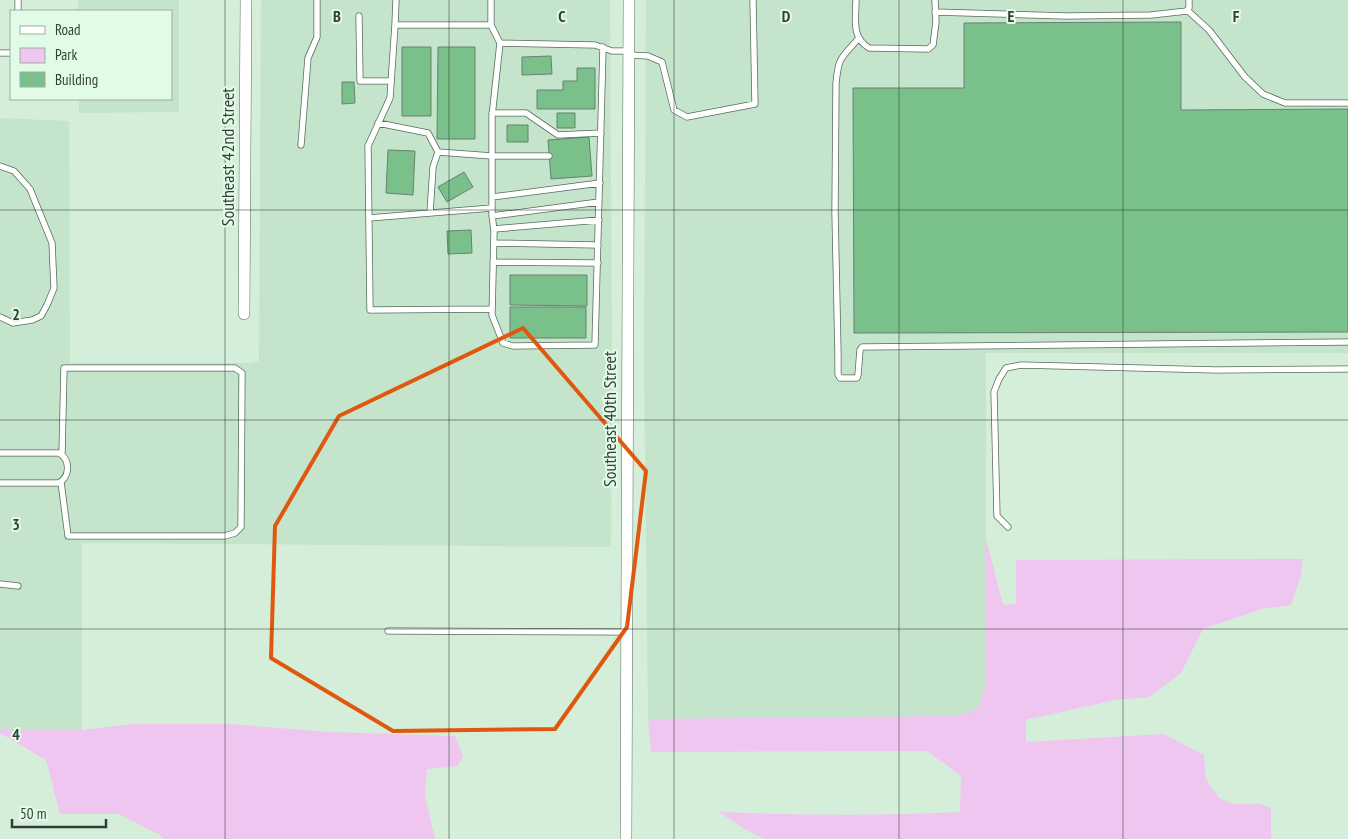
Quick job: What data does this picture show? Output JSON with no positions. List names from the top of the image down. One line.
{"streets":{"street":["Southeast 42nd Street","Southeast 40th Street"]},"legend":["Road","Park","Building"],"scale_bar":"50 m","grid":{"columns":["B","C","D","E","F"],"rows":["2","3","4"]}}
